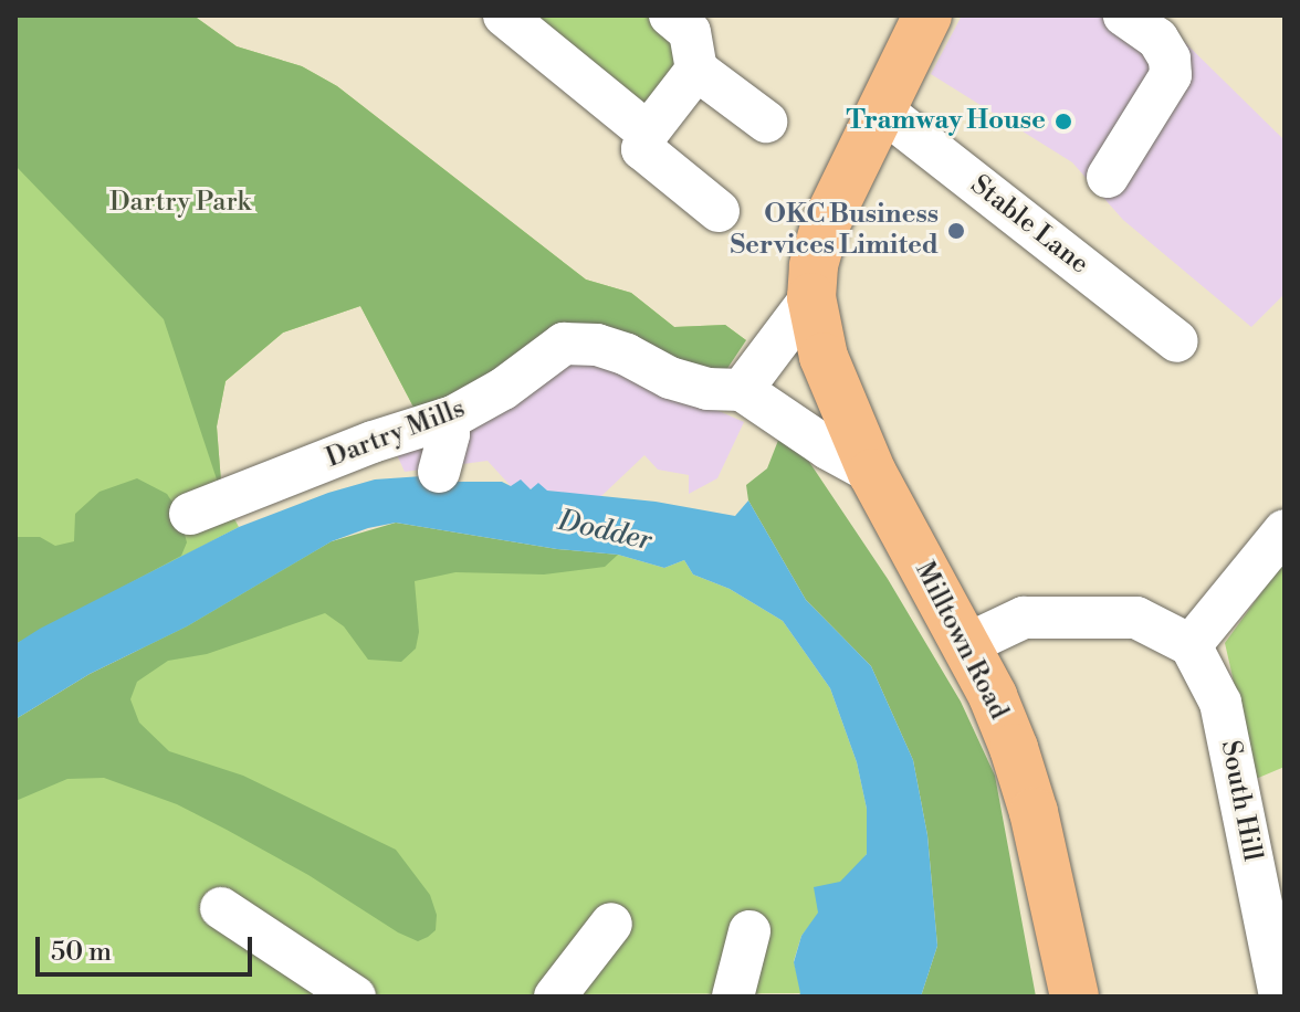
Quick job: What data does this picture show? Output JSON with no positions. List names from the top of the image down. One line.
{"streets":{"main road":["Milltown Road"],"street":["Stable Lane","Dartry Mills","South Hill"]},"crossings":[["Stable Lane","Milltown Road"],["Dartry Mills","Milltown Road"]],"water":["Dodder"],"parks":["Dartry Park"],"places":["Tramway House","OKC Business Services Limited"],"scale_bar":"50 m"}
